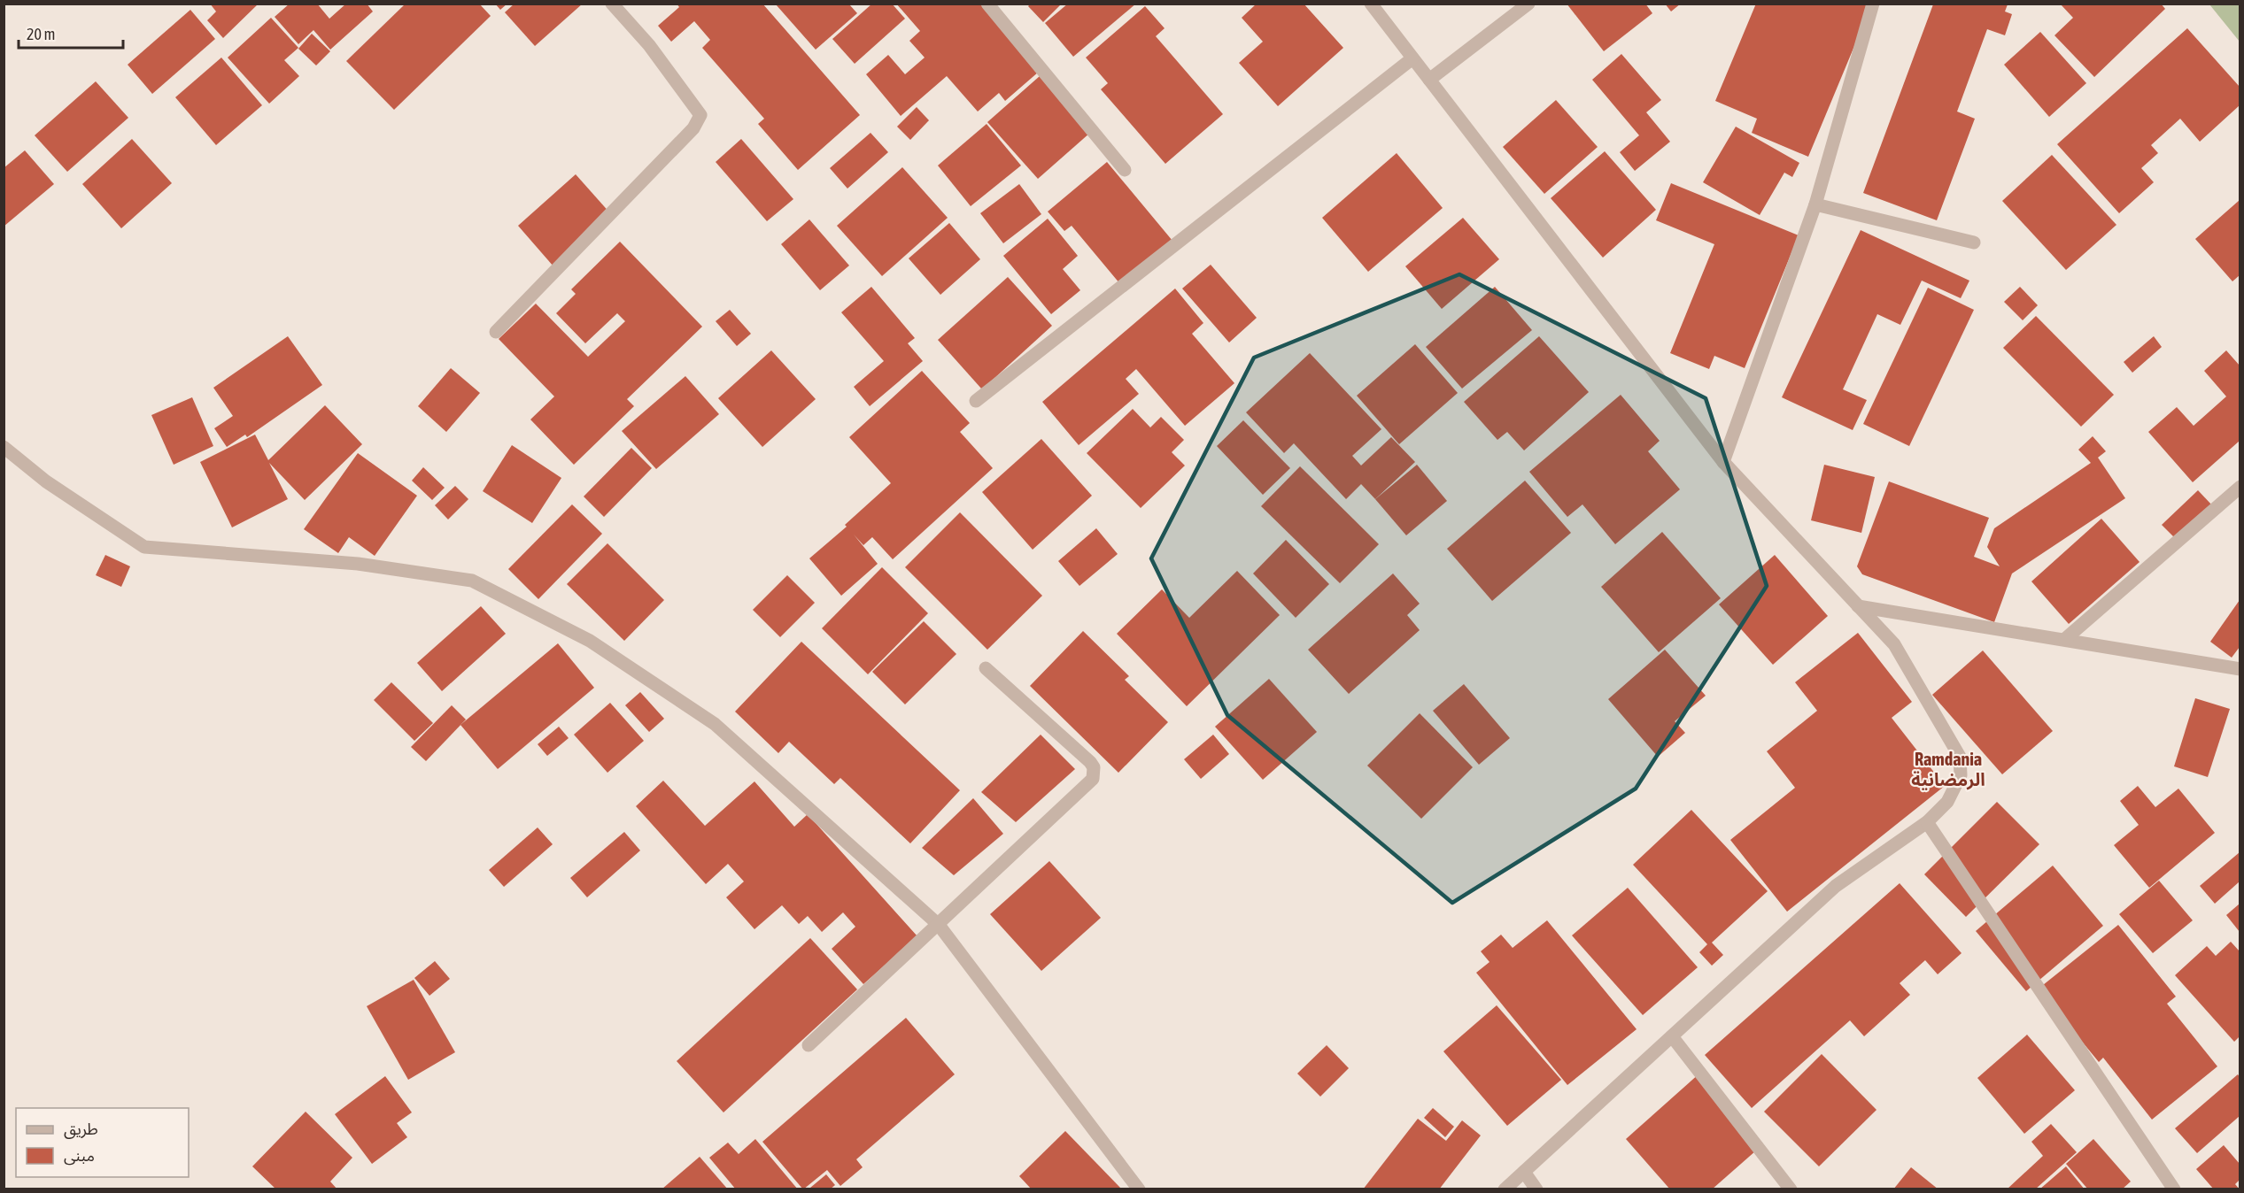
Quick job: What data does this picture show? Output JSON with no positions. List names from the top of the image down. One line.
{"districts":["Ramdania الرمضانية"],"legend":["طريق","مبنى"],"scale_bar":"20 m"}
